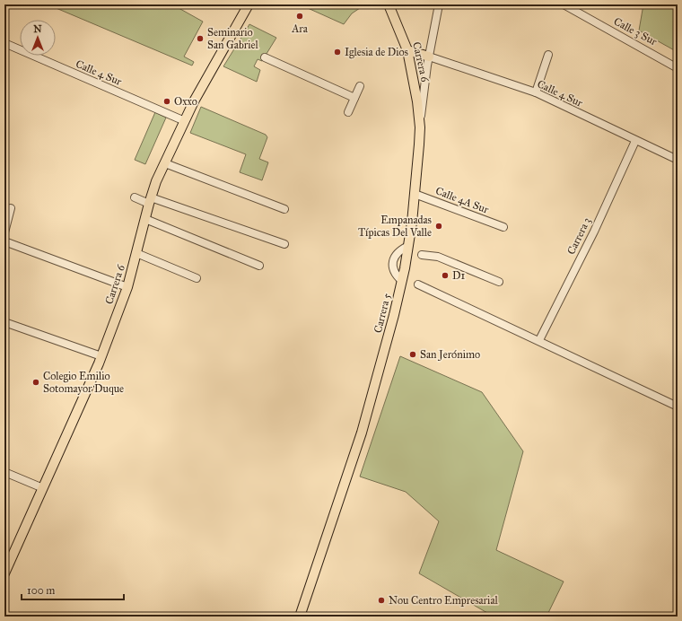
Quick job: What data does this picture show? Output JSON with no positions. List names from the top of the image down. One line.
{"streets":{"main road":["Carrera 6","Carrera 5"],"street":["Calle 3 Sur","Calle 4 Sur","Calle 4A Sur","Carrera 3"]},"crossings":[["Carrera 6","Calle 4 Sur"],["Carrera 6","Carrera 5"],["Calle 4 Sur","Carrera 3"],["Calle 4 Sur","Carrera 5"],["Calle 4A Sur","Carrera 5"]],"places":["Ara","Seminario San Gabriel","Iglesia de Dios","Oxxo","Empanadas Típicas Del Valle","D1","San Jerónimo","Colegio Emilio Sotomayor Duque","Nou Centro Empresarial"],"scale_bar":"100 m","north":"top"}
